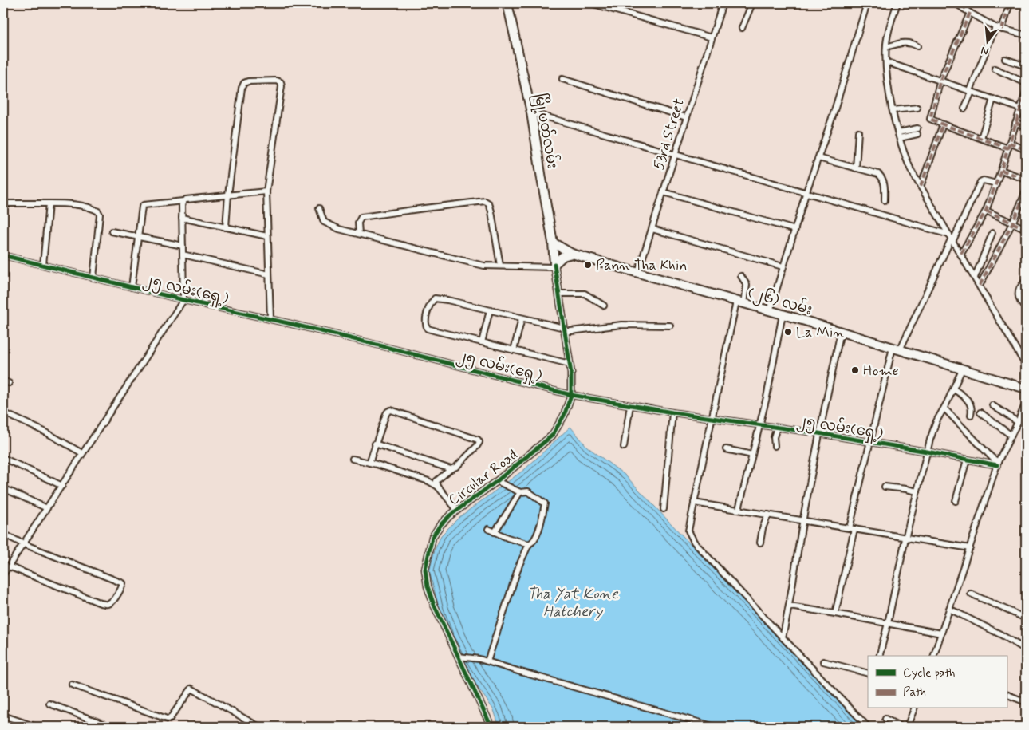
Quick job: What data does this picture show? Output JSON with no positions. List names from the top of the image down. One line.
{"streets":{"main road":["မြို့ပတ်လမ်း","(၂၆) လမ်း"],"street":["53rd Street","၂၅ လမ်း(ရှေ့)","Circular Road"]},"crossings":[["မြို့ပတ်လမ်း","(၂၆) လမ်း"],["မြို့ပတ်လမ်း","Circular Road"],["53rd Street","(၂၆) လမ်း"],["၂၅ လမ်း(ရှေ့)","Circular Road"]],"water":["Tha Yat Kone Hatchery"],"places":["Pann Tha Khin","La Min","Home"],"legend":["Cycle path","Path"],"north":"bottom"}
